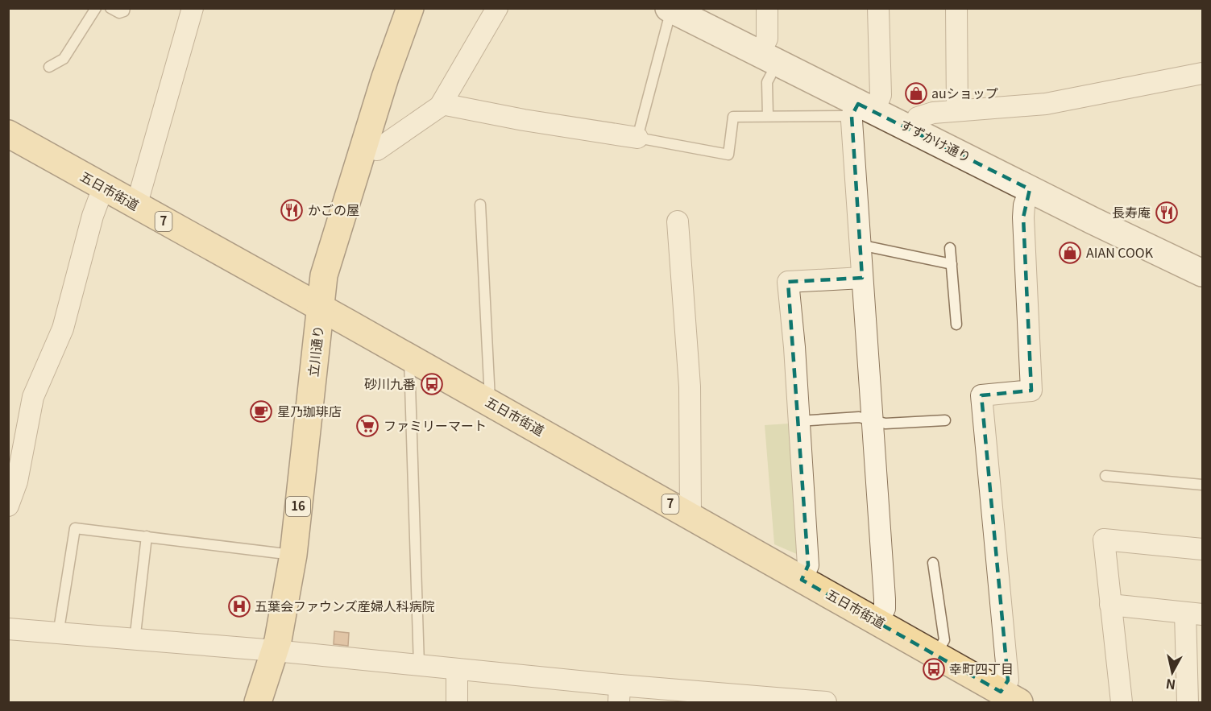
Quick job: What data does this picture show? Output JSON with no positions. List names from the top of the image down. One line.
{"streets":{"main road":["五日市街道","7","立川通り","16"],"street":["すずかけ通り"]},"crossings":[["五日市街道","立川通り"]],"places":{"shop":["auショップ","AIAN COOK"],"restaurant":["かごの屋","長寿庵"],"bus stop":["砂川九番","幸町四丁目"],"cafe":["星乃珈琲店"],"supermarket":["ファミリーマート"],"hospital":["五葉会ファウンズ産婦人科病院"]},"north":"bottom"}
